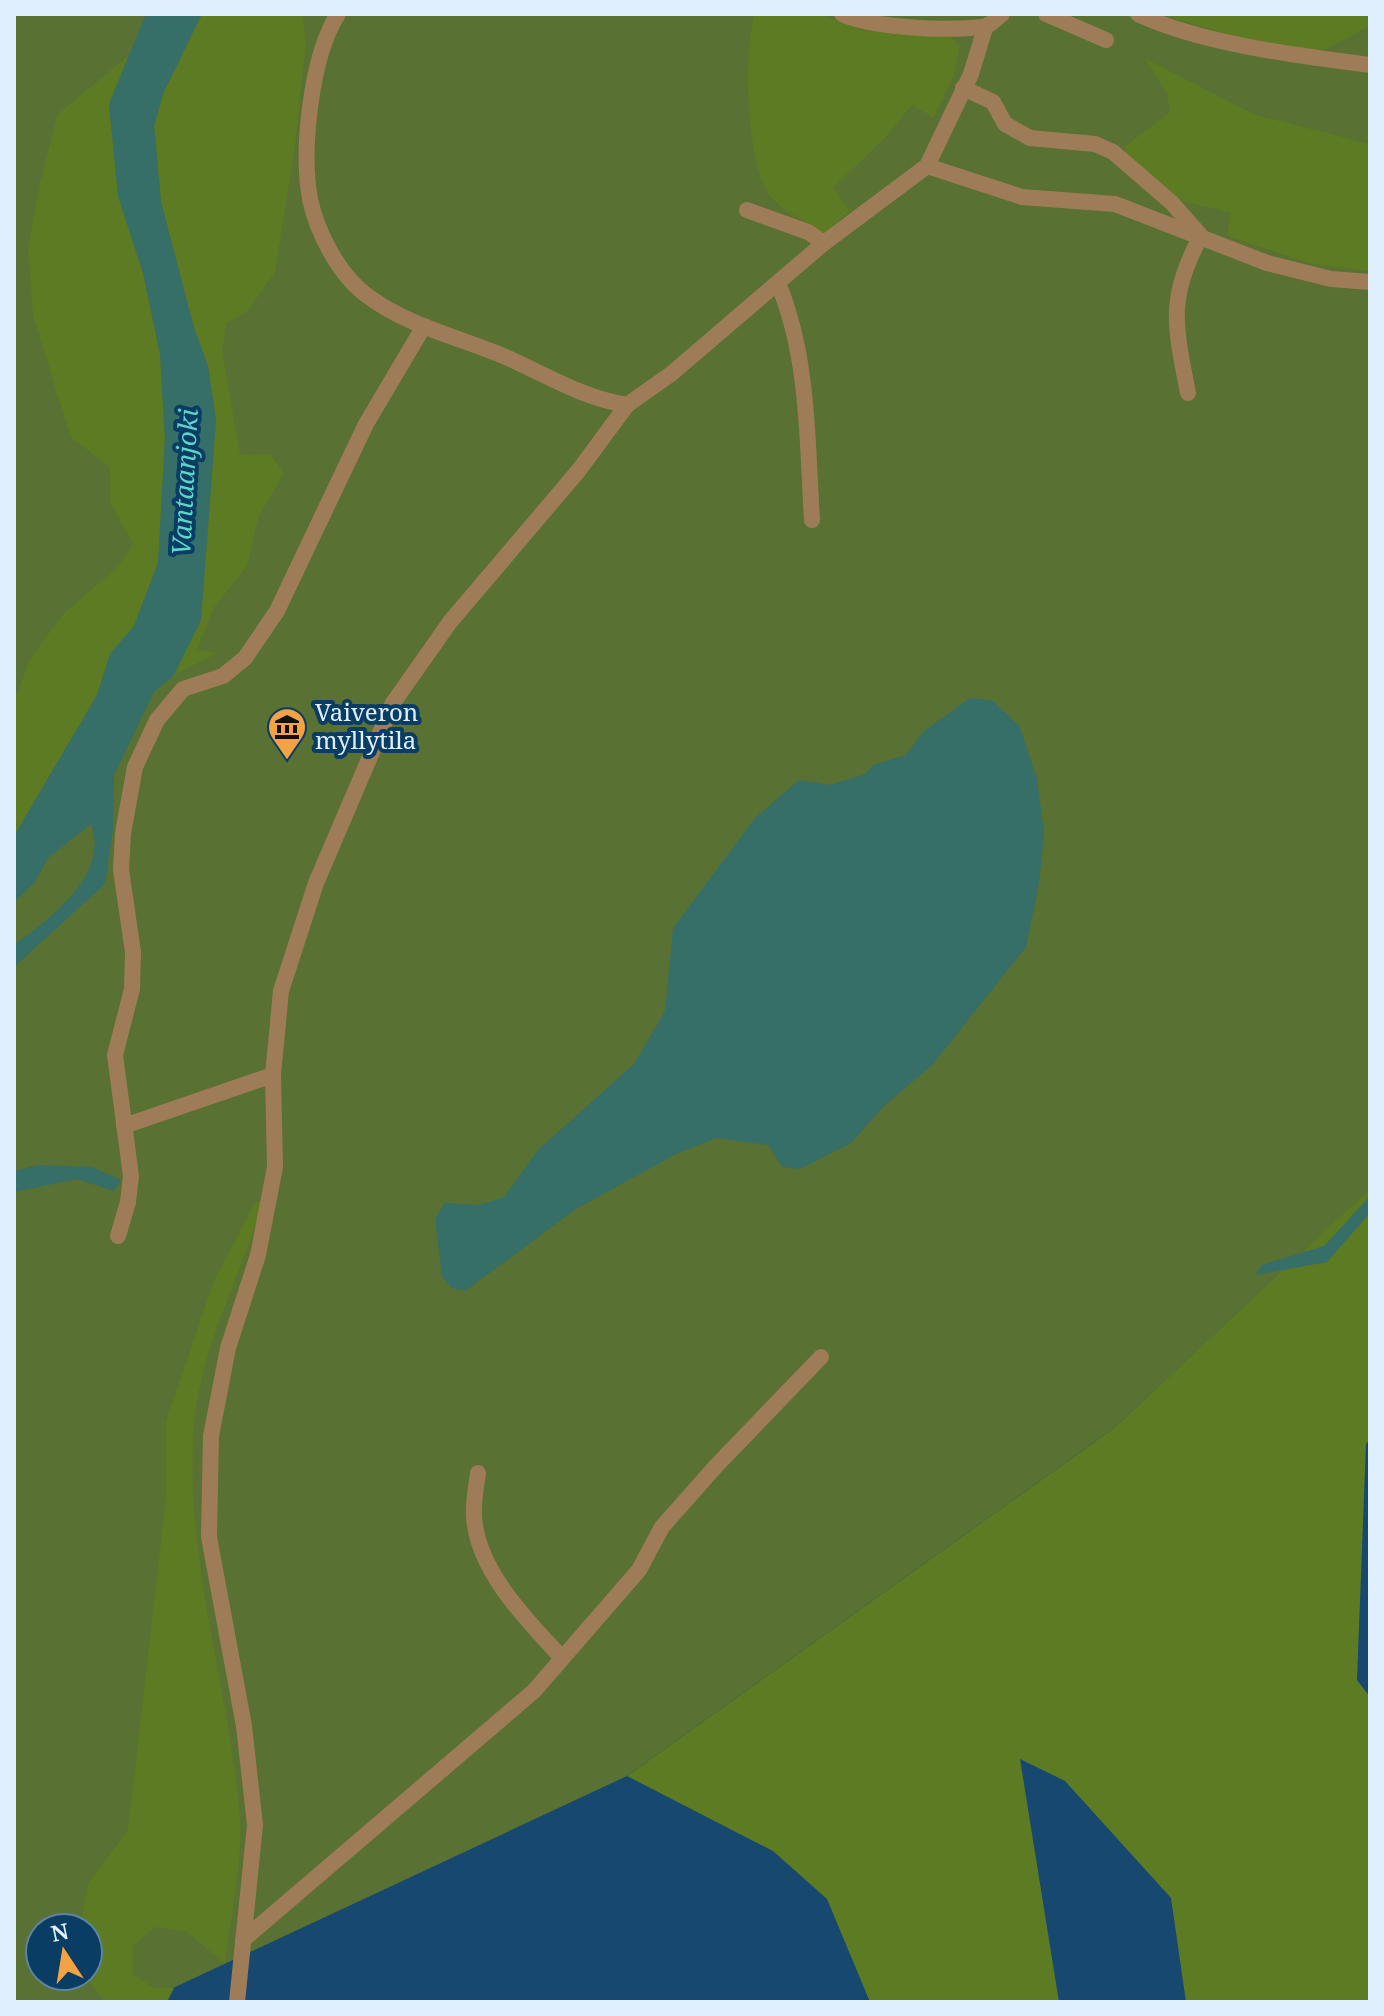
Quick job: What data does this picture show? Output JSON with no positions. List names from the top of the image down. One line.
{"water":["Vantaanjoki"],"places":{"museum":["Vaiveron myllytila"]},"north":"top"}
